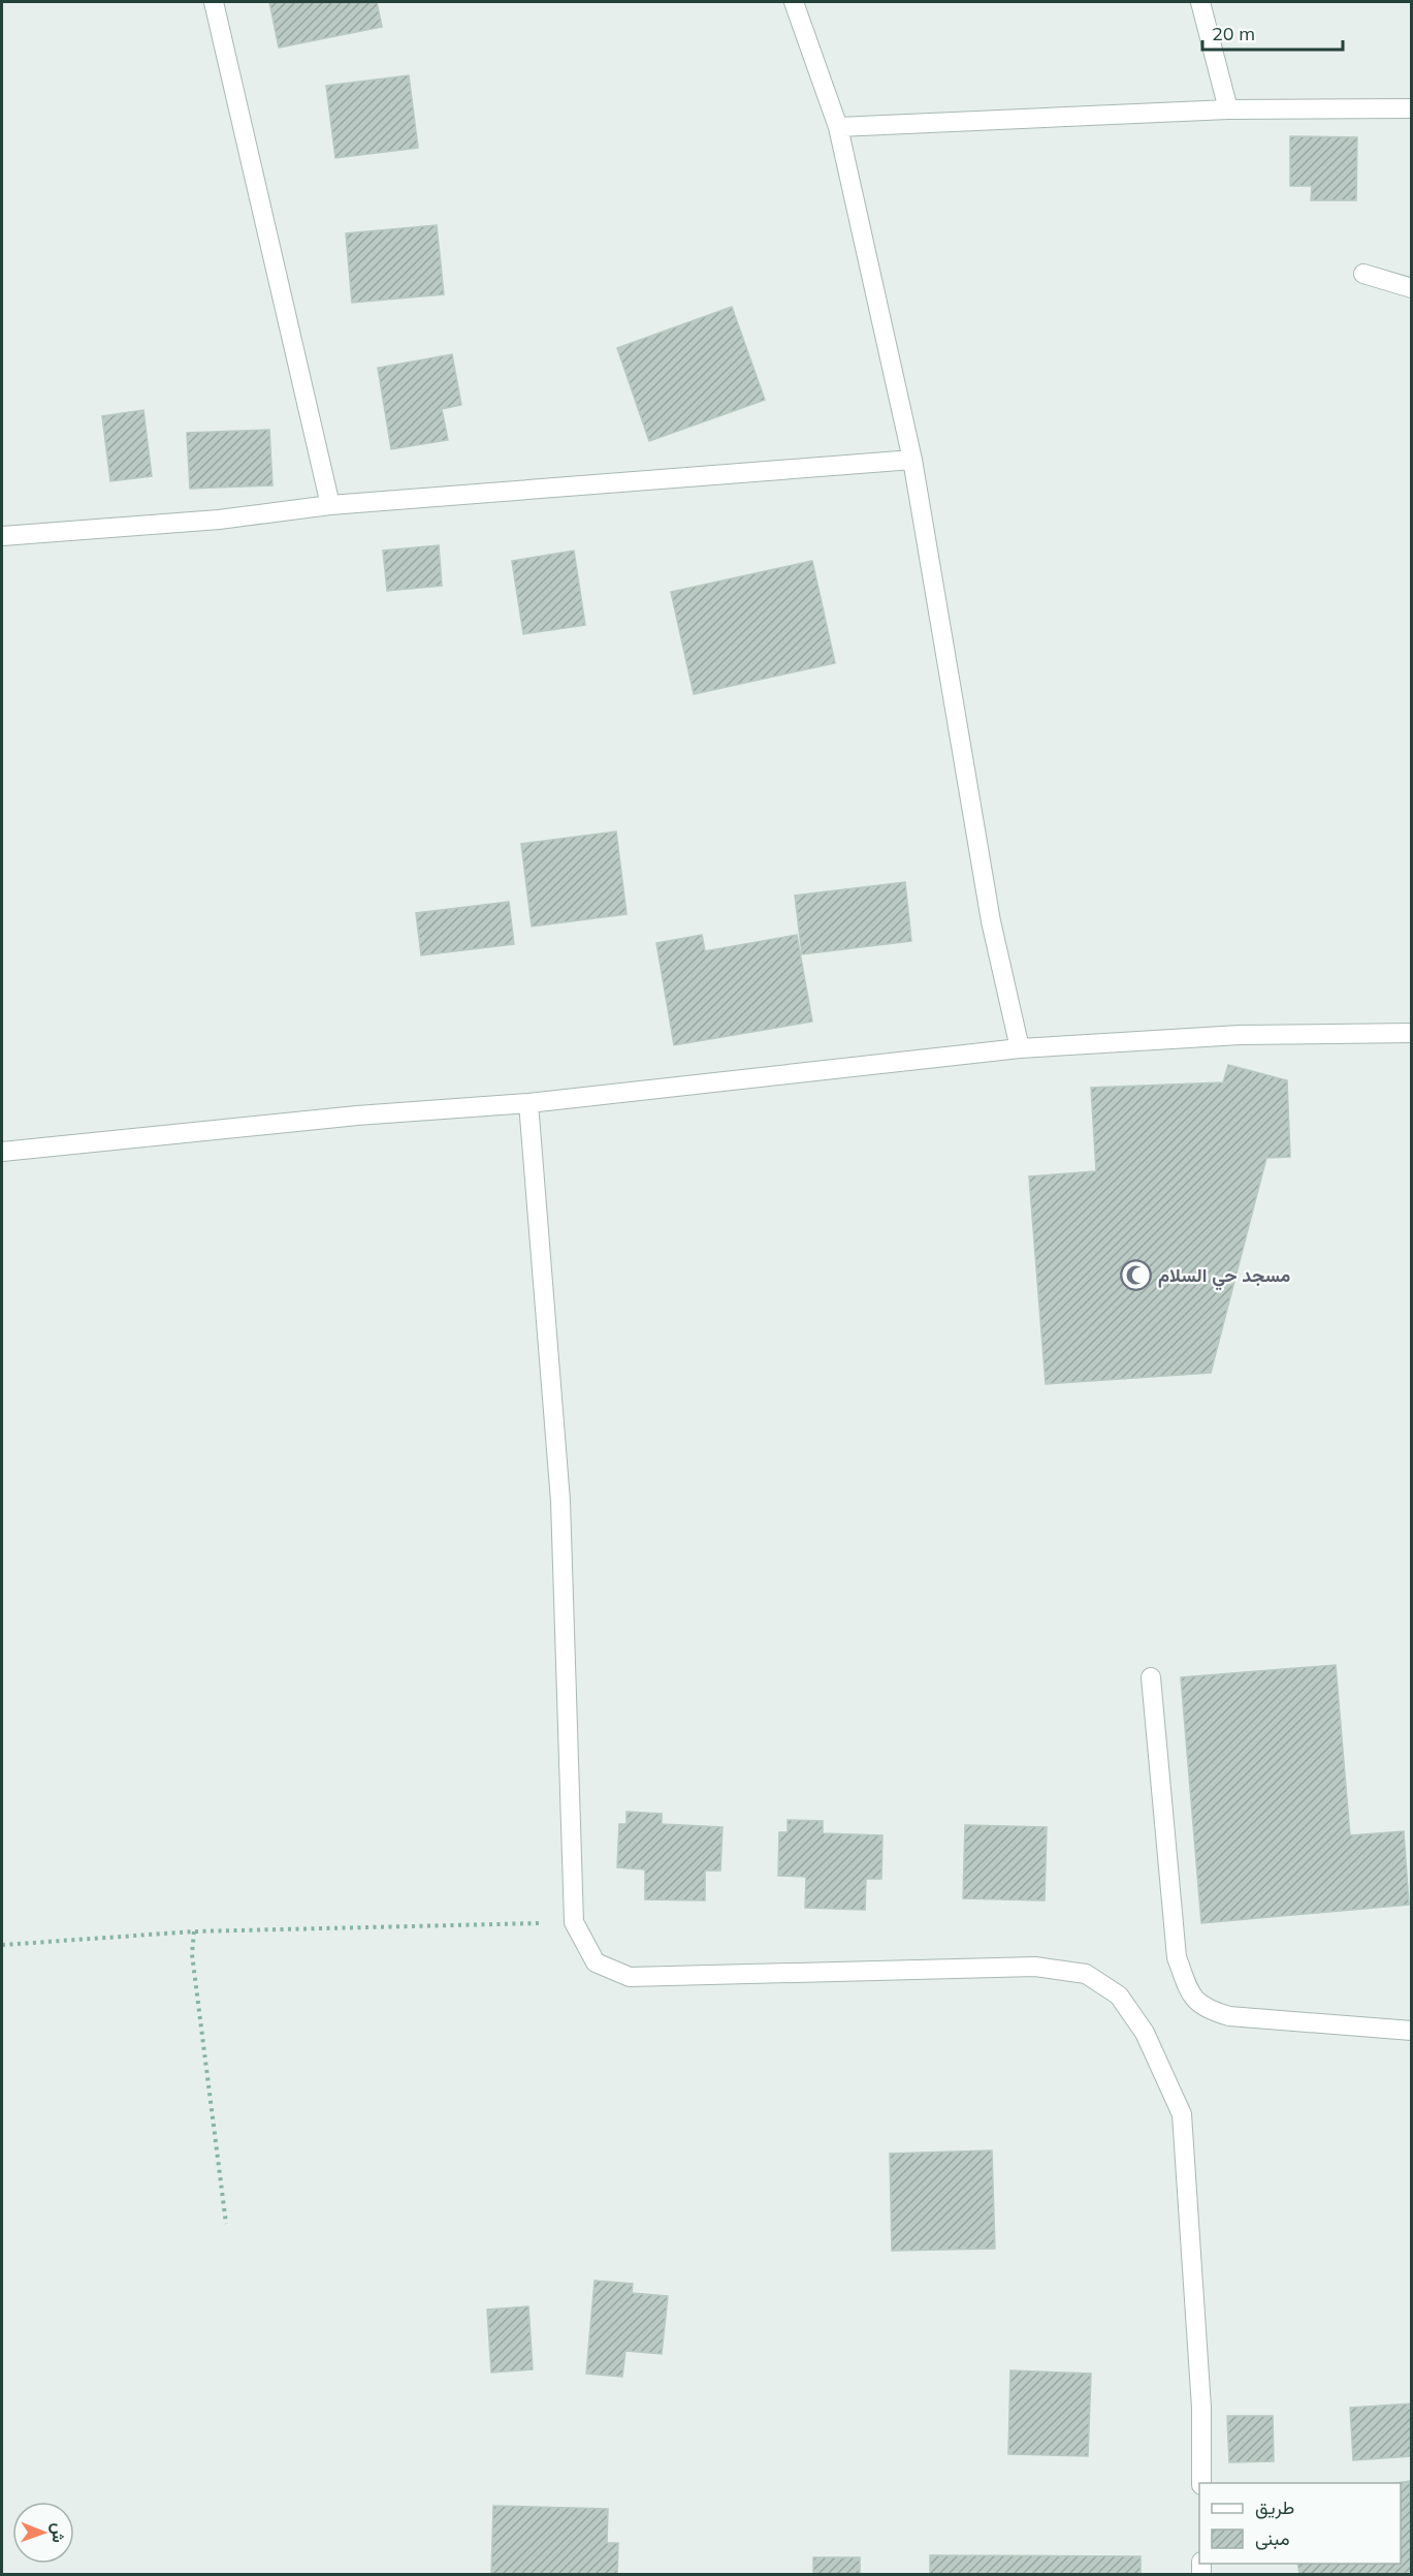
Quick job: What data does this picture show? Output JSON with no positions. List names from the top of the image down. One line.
{"places":{"mosque":["مسجد حي السلام"]},"legend":["طريق","مبنى"],"scale_bar":"20 m","north":"right"}
